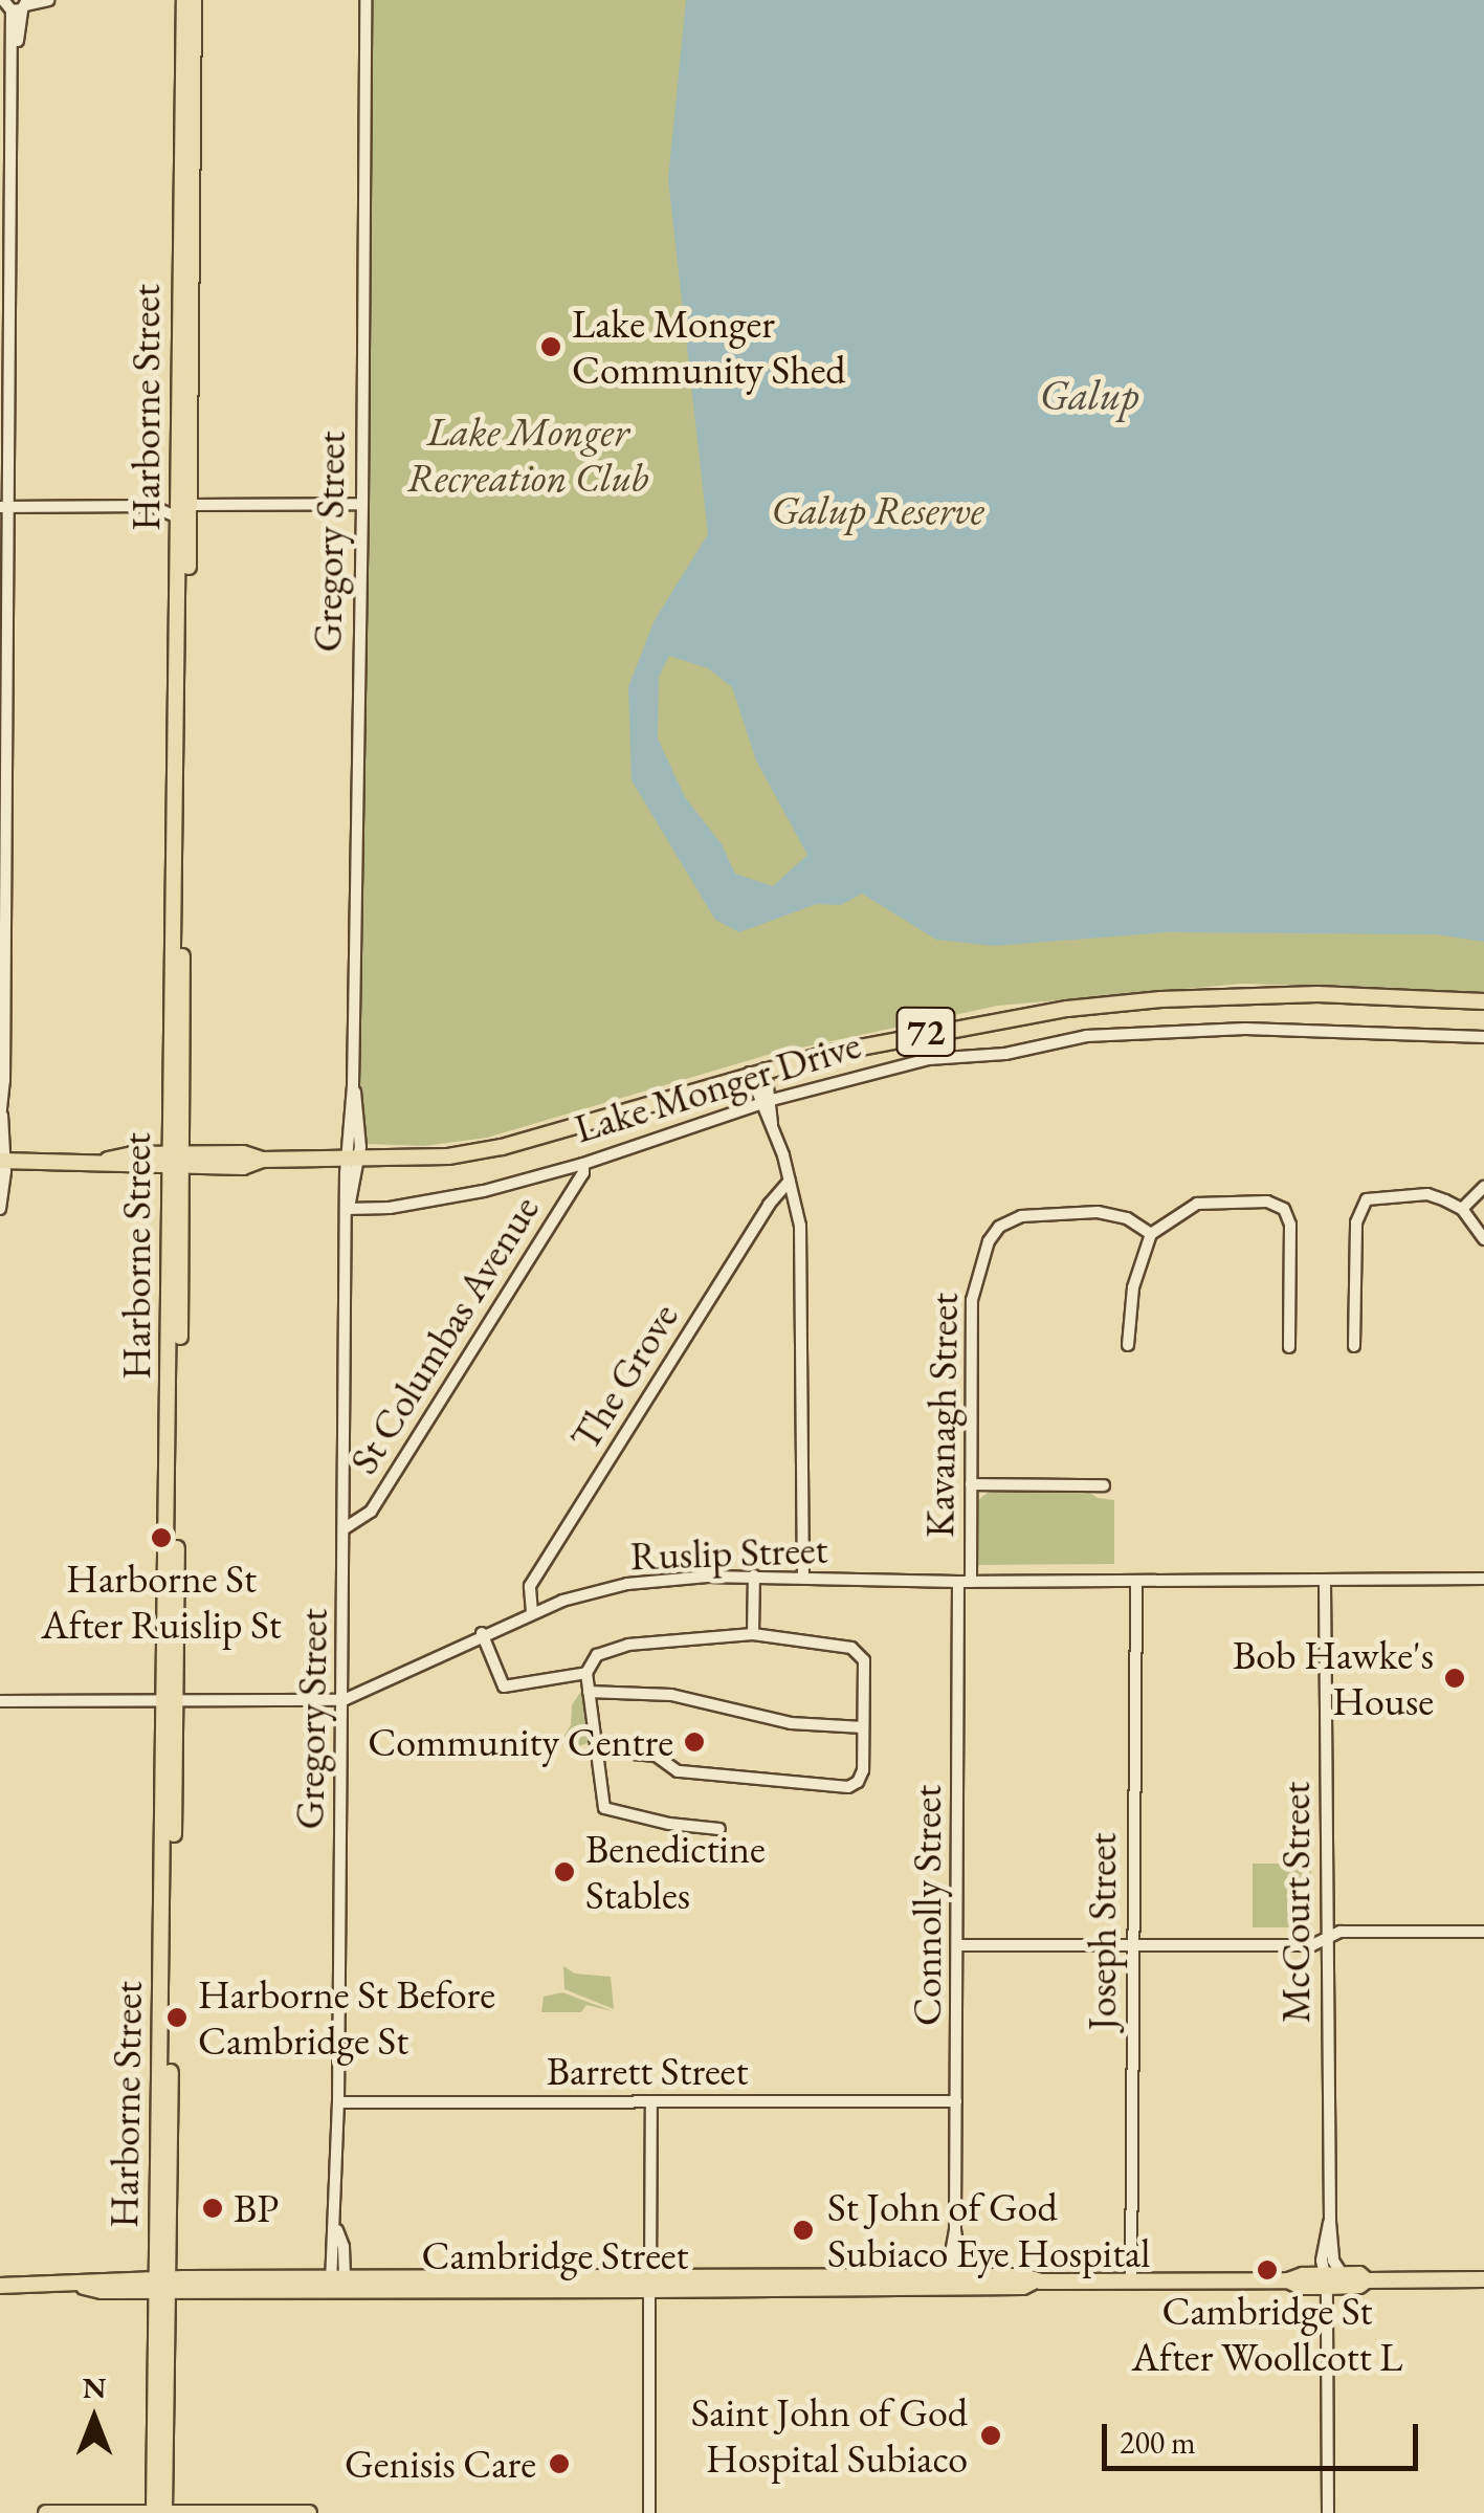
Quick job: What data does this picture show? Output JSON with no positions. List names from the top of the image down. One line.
{"streets":{"main road":["Harborne Street","72","Lake Monger Drive","Cambridge Street"],"street":["Gregory Street","St Columbas Avenue","The Grove","Kavanagh Street","Ruslip Street","McCourt Street","Connolly Street","Joseph Street","Barrett Street"]},"crossings":[["Harborne Street","72"],["Harborne Street","Ruslip Street"],["Harborne Street","Cambridge Street"],["Gregory Street","72"],["Gregory Street","Lake Monger Drive"],["Gregory Street","St Columbas Avenue"],["Gregory Street","Ruslip Street"],["Gregory Street","Barrett Street"],["Gregory Street","Cambridge Street"],["72","Lake Monger Drive"],["Lake Monger Drive","St Columbas Avenue"],["The Grove","Ruslip Street"],["Kavanagh Street","Ruslip Street"],["Kavanagh Street","Connolly Street"],["Ruslip Street","McCourt Street"],["Ruslip Street","Connolly Street"],["Ruslip Street","Joseph Street"],["McCourt Street","Cambridge Street"],["Connolly Street","Barrett Street"],["Connolly Street","Cambridge Street"],["Joseph Street","Cambridge Street"]],"water":["Galup"],"parks":["Lake Monger Recreation Club","Galup Reserve"],"places":["Lake Monger Community Shed","Harborne St After Ruislip St","Bob Hawke's House","Community Centre","Benedictine Stables","Harborne St Before Cambridge St","BP","St John of God Subiaco Eye Hospital","Cambridge St After Woollcott L","Saint John of God Hospital Subiaco","Genisis Care"],"scale_bar":"200 m","north":"top"}
